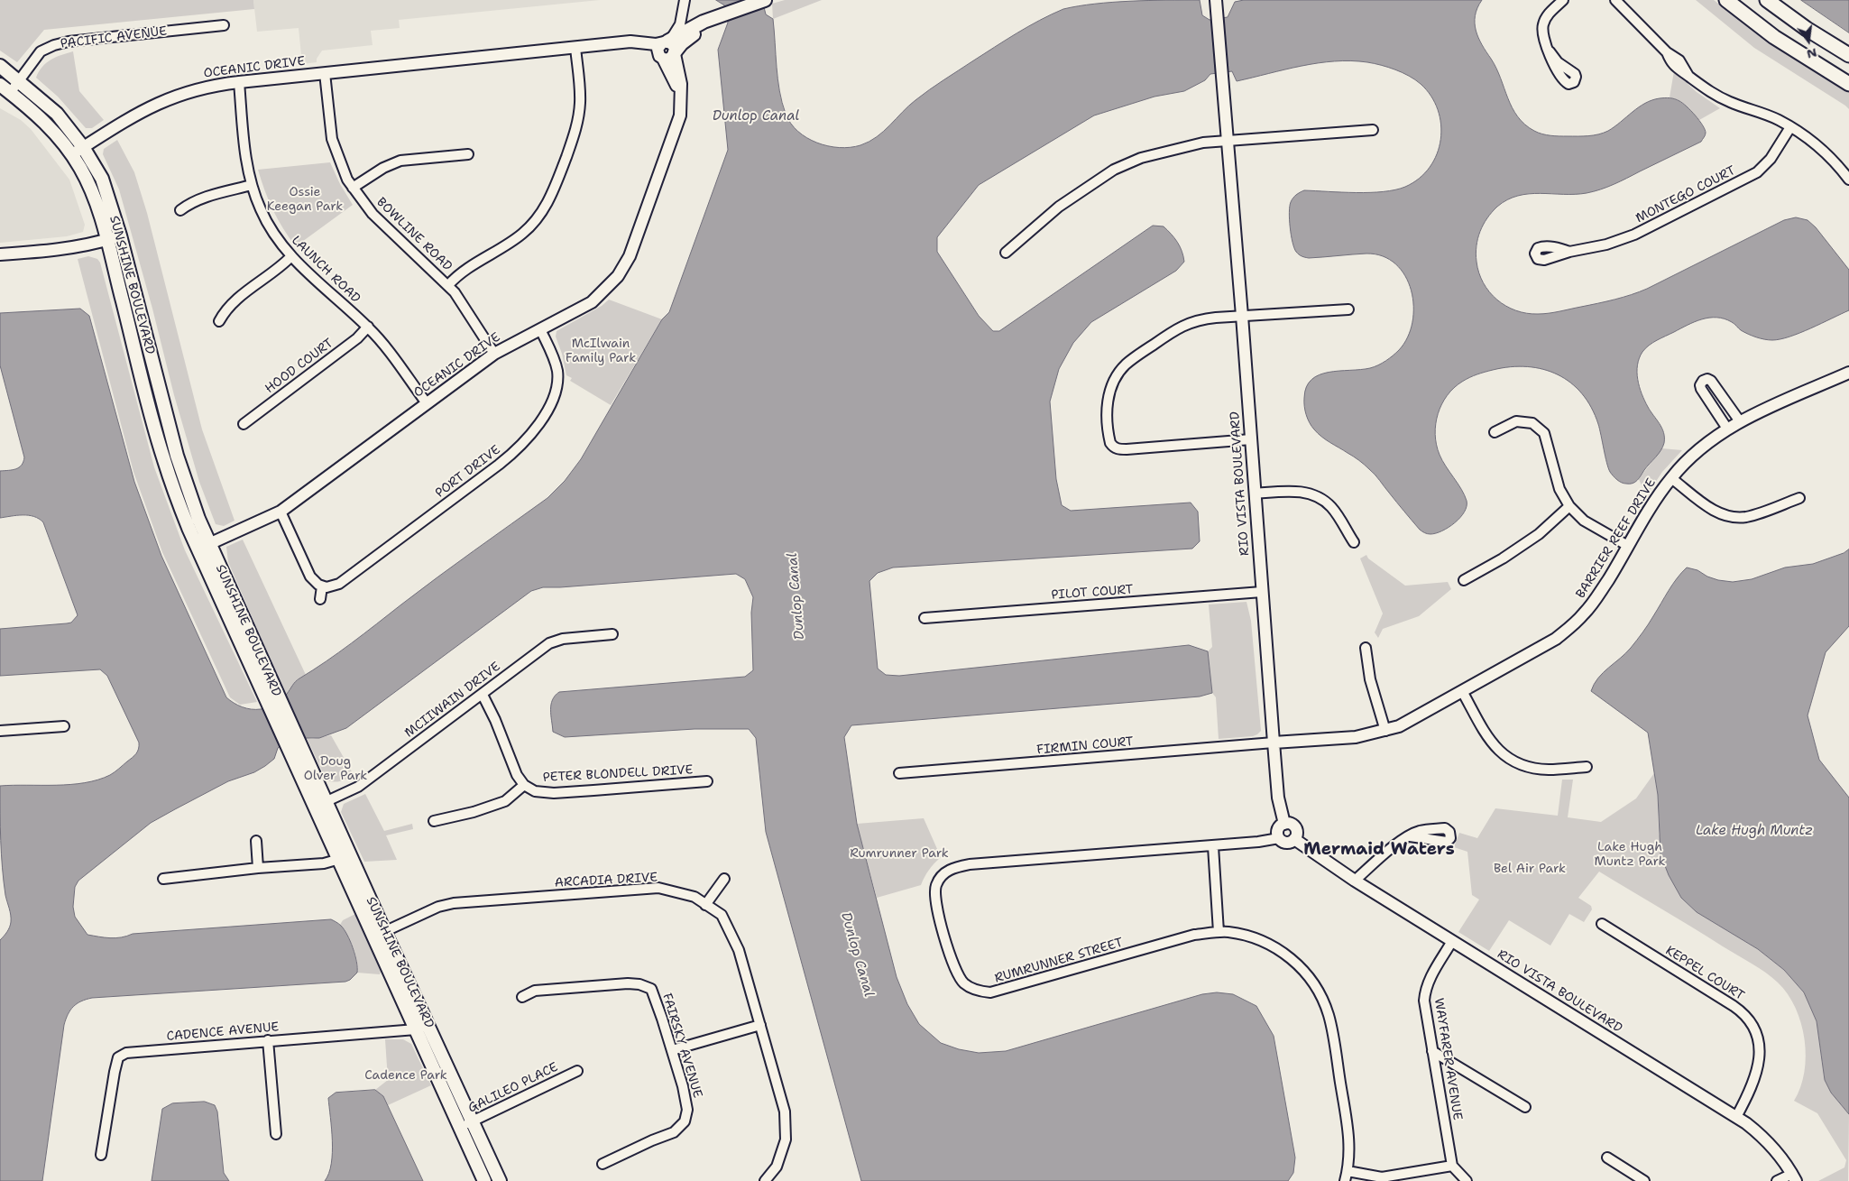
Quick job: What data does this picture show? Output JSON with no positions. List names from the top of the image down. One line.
{"streets":{"main road":["SUNSHINE BOULEVARD"],"street":["PACIFIC AVENUE","OCEANIC DRIVE","MONTEGO COURT","BOWLINE ROAD","LAUNCH ROAD","HOOD COURT","PORT DRIVE","RIO VISTA BOULEVARD","BARRIER REEF DRIVE","PILOT COURT","MCIIWAIN DRIVE","FIRMIN COURT","PETER BLONDELL DRIVE","ARCADIA DRIVE","RUMRUNNER STREET","KEPPEL COURT","CADENCE AVENUE","FAIRSKY AVENUE","WAYFARER AVENUE","GALILEO PLACE"]},"crossings":[["PACIFIC AVENUE","SUNSHINE BOULEVARD"],["OCEANIC DRIVE","BOWLINE ROAD"],["OCEANIC DRIVE","LAUNCH ROAD"],["OCEANIC DRIVE","SUNSHINE BOULEVARD"],["OCEANIC DRIVE","PORT DRIVE"],["LAUNCH ROAD","HOOD COURT"],["SUNSHINE BOULEVARD","MCIIWAIN DRIVE"],["SUNSHINE BOULEVARD","ARCADIA DRIVE"],["SUNSHINE BOULEVARD","CADENCE AVENUE"],["SUNSHINE BOULEVARD","GALILEO PLACE"],["RIO VISTA BOULEVARD","BARRIER REEF DRIVE"],["RIO VISTA BOULEVARD","PILOT COURT"],["RIO VISTA BOULEVARD","FIRMIN COURT"],["RIO VISTA BOULEVARD","RUMRUNNER STREET"],["RIO VISTA BOULEVARD","KEPPEL COURT"],["RIO VISTA BOULEVARD","WAYFARER AVENUE"],["BARRIER REEF DRIVE","FIRMIN COURT"]],"districts":["Mermaid Waters"],"water":["Dunlop Canal","Lake Hugh Muntz"],"parks":["Ossie Keegan Park","McIlwain Family Park","Doug Olver Park","Lake Hugh Muntz Park","Rumrunner Park","Bel Air Park","Cadence Park"],"north":"bottom"}
